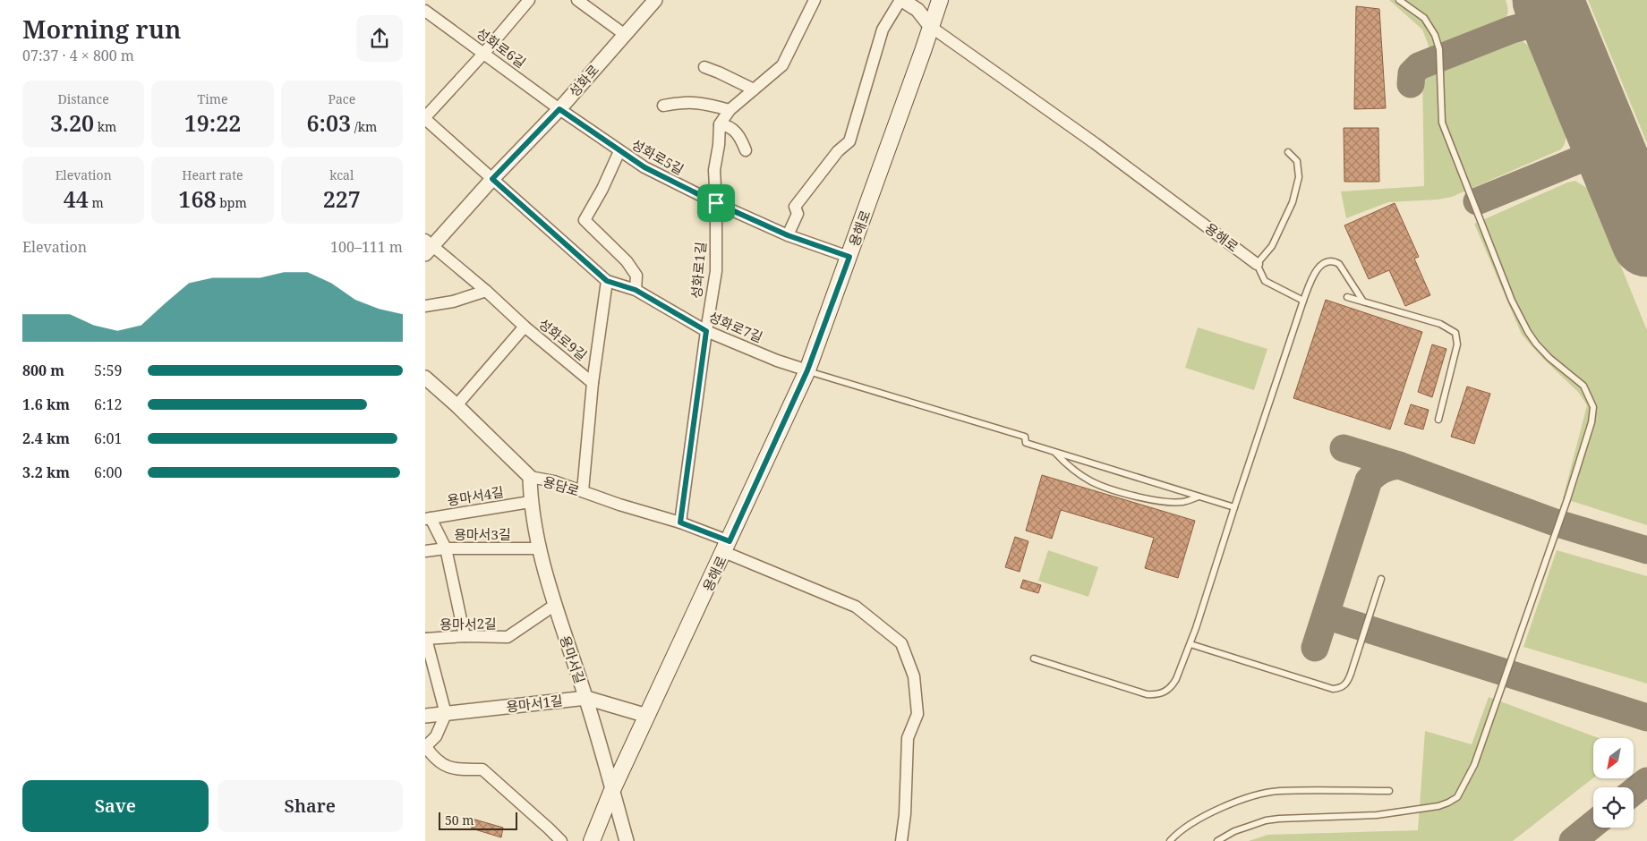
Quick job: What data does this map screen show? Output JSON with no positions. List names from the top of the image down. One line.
{"streets":{"main road":["용해로"],"street":["성화로6길","성화로","성화로5길","성화로1길","성화로7길","성화로9길","용담로","용마서4길","용마서3길","용마서2길","용마서길","용마서1길"]},"crossings":[["성화로6길","성화로"],["성화로6길","성화로5길"],["성화로","성화로5길"],["성화로","성화로7길"],["성화로","성화로9길"],["성화로5길","용해로"],["성화로5길","성화로1길"],["용해로","성화로7길"],["용해로","용담로"],["용해로","용마서길"],["용해로","용마서1길"],["성화로1길","성화로7길"],["성화로1길","용담로"],["용담로","용마서길"],["용마서4길","용마서길"],["용마서3길","용마서길"],["용마서2길","용마서길"],["용마서길","용마서1길"]],"scale_bar":"50 m","north":"bottom left","page":{"heading":["Morning run","07:37 · 4 × 800 m"],"stats":[["Distance","3.20 km"],["Time","19:22"],["Pace","6:03 /km"],["Elevation","44 m"],["Heart rate","168 bpm"],["kcal","227"]],"chart":["Elevation","100–111 m"],"list":[{"name":"800 m","note":"5:59"},{"name":"1.6 km","note":"6:12"},{"name":"2.4 km","note":"6:01"},{"name":"3.2 km","note":"6:00"}],"buttons":["Save","Share"],"scale":"50 m"}}
